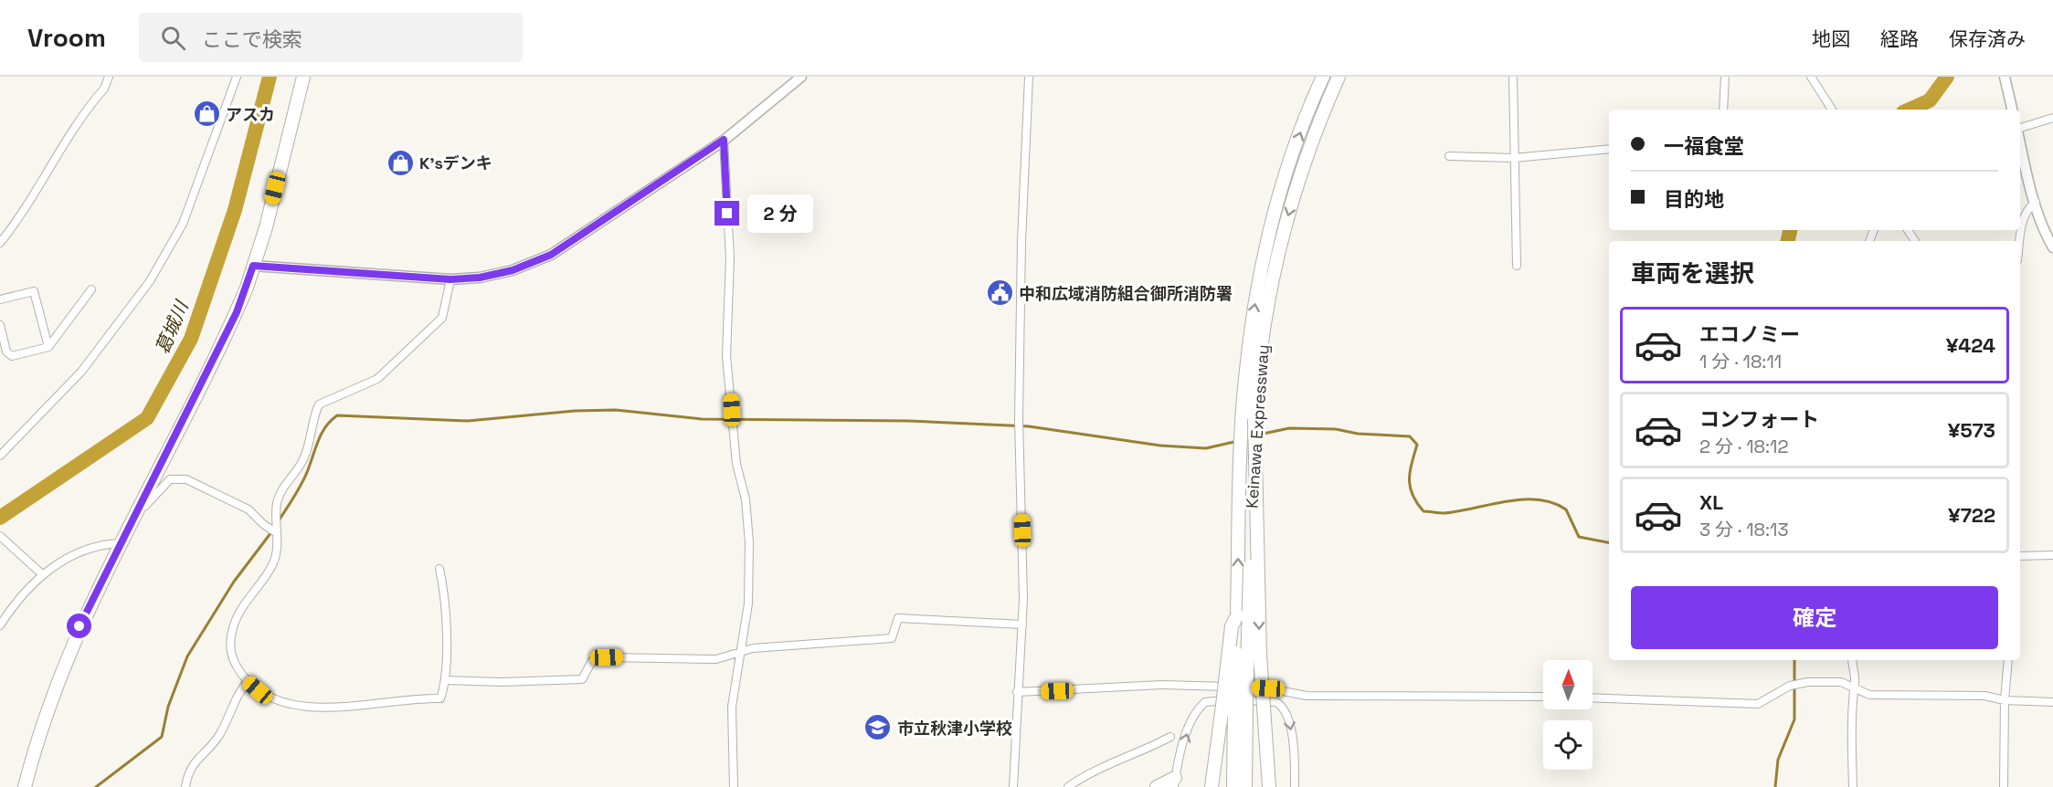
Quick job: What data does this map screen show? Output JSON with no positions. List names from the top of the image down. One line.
{"streets":{"highway":["Keinawa Expressway"]},"water":["葛城川"],"places":{"shop":["アスカ","K'sデンキ"],"public building":["中和広域消防組合御所消防署"],"school or university":["市立秋津小学校"]},"north":"top","page":{"header":"Vroom","search":"ここで検索","nav":["地図","経路","保存済み"],"banner":["一福食堂","目的地"],"bubble":"2 分","heading":"車両を選択","list":[{"name":"エコノミー","note":"1 分 · 18:11","value":"¥424"},{"name":"コンフォート","note":"2 分 · 18:12","value":"¥573"},{"name":"XL","note":"3 分 · 18:13","value":"¥722"}],"buttons":"確定"}}
